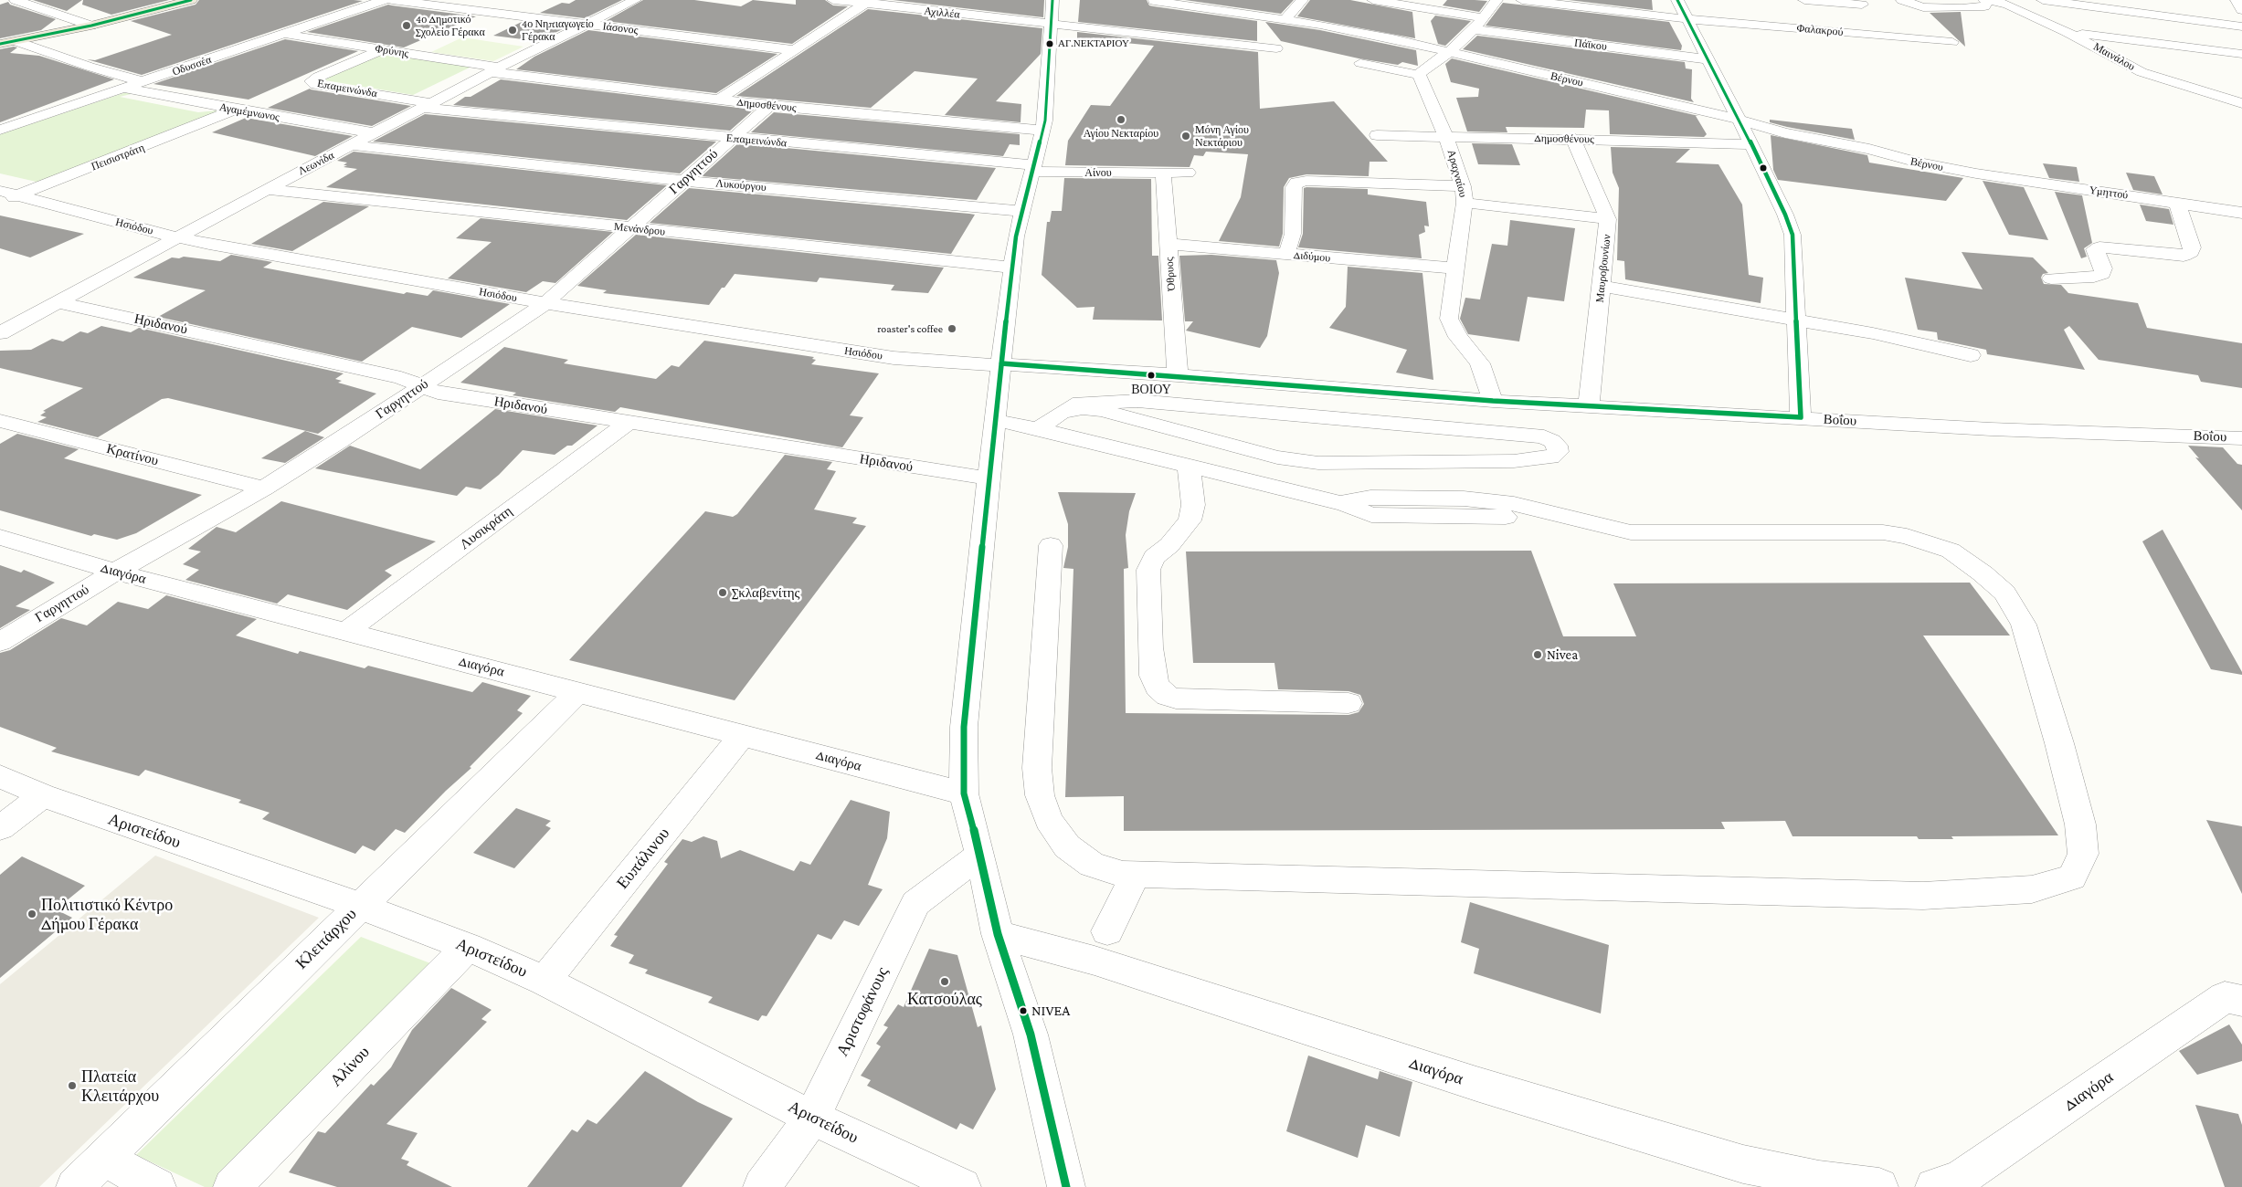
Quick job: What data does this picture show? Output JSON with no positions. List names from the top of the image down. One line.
{"streets":{"street":["Αχιλλέα","Ιάσονος","Φαλακρού","Πάϊκου","Φρύνης","Μαινάλου","Οδυσσέα","Βέρνου","Επαμεινώνδα","Δημοσθένους","Αγαμέμνωνος","Πεισιστράτη","Λεωνίδα","Γαργηττού","Αίνου","Αραχναίου","Λυκούργου","Υμηττού","Ησιόδου","Μενάνδρου","Διδύμου","Μαυροβουνίων","Όθρυος","Ηριδανού","Βοΐου","Κρατίνου","Λυσικράτη","Διαγόρα","Αριστείδου","Ευπάλινου","Κλειτάρχου","Αριστοφάνους","Αλίνου"]},"crossings":[["Ιάσονος","Λεωνίδα"],["Φρύνης","Οδυσσέα"],["Φρύνης","Επαμεινώνδα"],["Φρύνης","Δημοσθένους"],["Φρύνης","Λεωνίδα"],["Οδυσσέα","Αγαμέμνωνος"],["Βέρνου","Υμηττού"],["Επαμεινώνδα","Λεωνίδα"],["Επαμεινώνδα","Γαργηττού"],["Επαμεινώνδα","Αίνου"],["Δημοσθένους","Λεωνίδα"],["Δημοσθένους","Γαργηττού"],["Δημοσθένους","Αραχναίου"],["Δημοσθένους","Μαυροβουνίων"],["Αγαμέμνωνος","Πεισιστράτη"],["Αγαμέμνωνος","Λεωνίδα"],["Πεισιστράτη","Ησιόδου"],["Λεωνίδα","Λυκούργου"],["Λεωνίδα","Ησιόδου"],["Λεωνίδα","Μενάνδρου"],["Λεωνίδα","Ηριδανού"],["Γαργηττού","Λυκούργου"],["Γαργηττού","Ησιόδου"],["Γαργηττού","Μενάνδρου"],["Γαργηττού","Ηριδανού"],["Γαργηττού","Κρατίνου"],["Γαργηττού","Διαγόρα"],["Αίνου","Όθρυος"],["Αραχναίου","Διδύμου"],["Αραχναίου","Βοΐου"],["Ησιόδου","Βοΐου"],["Διδύμου","Όθρυος"],["Μαυροβουνίων","Βοΐου"],["Όθρυος","Βοΐου"],["Ηριδανού","Λυσικράτη"],["Λυσικράτη","Διαγόρα"],["Διαγόρα","Ευπάλινου"],["Διαγόρα","Κλειτάρχου"],["Αριστείδου","Ευπάλινου"],["Αριστείδου","Κλειτάρχου"],["Αριστείδου","Αριστοφάνους"],["Αριστείδου","Αλίνου"]],"places":["4ο Δημοτικό Σχολείο Γέρακα","4ο Νηπιαγωγείο Γέρακα","ΑΓ.ΝΕΚΤΑΡΙΟΥ","Αγίου Νεκταρίου","Μόνη Αγίου Νεκτάριου","roaster's coffee","ΒΟΙΟΥ","Σκλαβενίτης","Nivea","Πολιτιστικό Κέντρο Δήμου Γέρακα","Κατσούλας","NIVEA","Πλατεία Κλειτάρχου"]}
